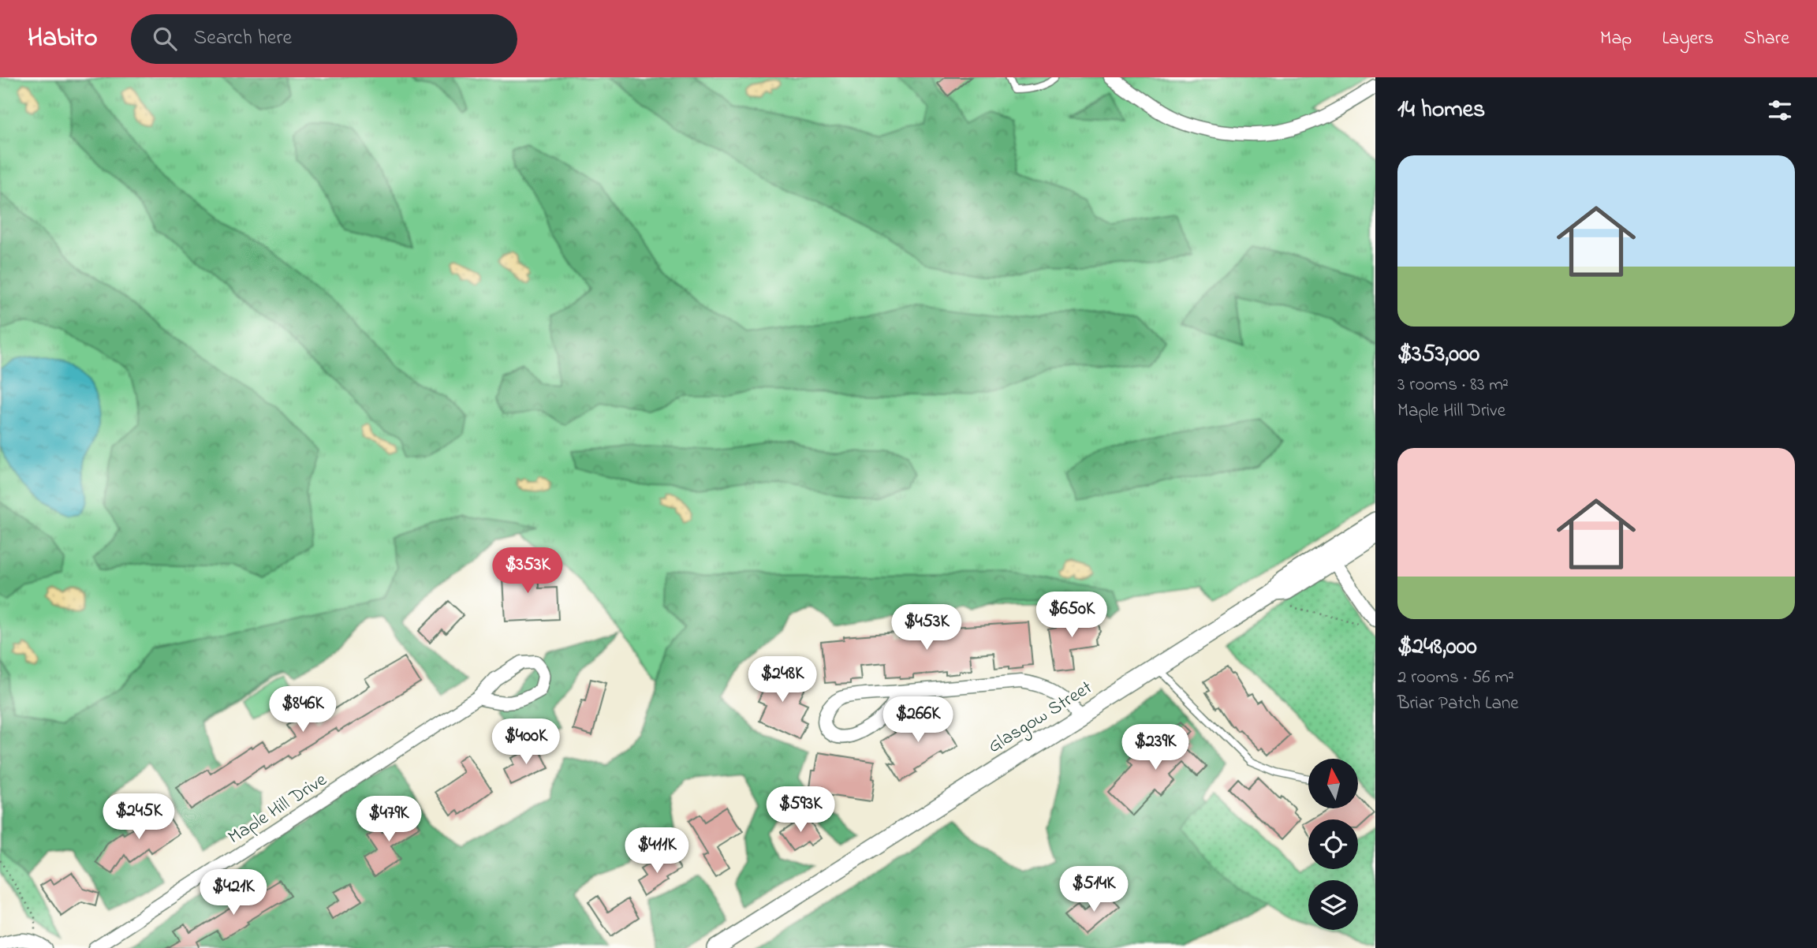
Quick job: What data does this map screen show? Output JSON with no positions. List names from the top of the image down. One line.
{"streets":{"street":["Glasgow Street","Maple Hill Drive"]},"north":"top","page":{"header":"Habito","search":"Search here","nav":["Map","Layers","Share"],"heading":"14 homes","list":[{"name":"$353,000","note":"3 rooms · 83 m² · Maple Hill Drive"},{"name":"$248,000","note":"2 rooms · 56 m² · Briar Patch Lane"}],"price":["$353K","$650K","$453K","$248K","$846K","$266K","$400K","$239K","$593K","$245K","$479K","$411K","$514K","$421K"]}}
